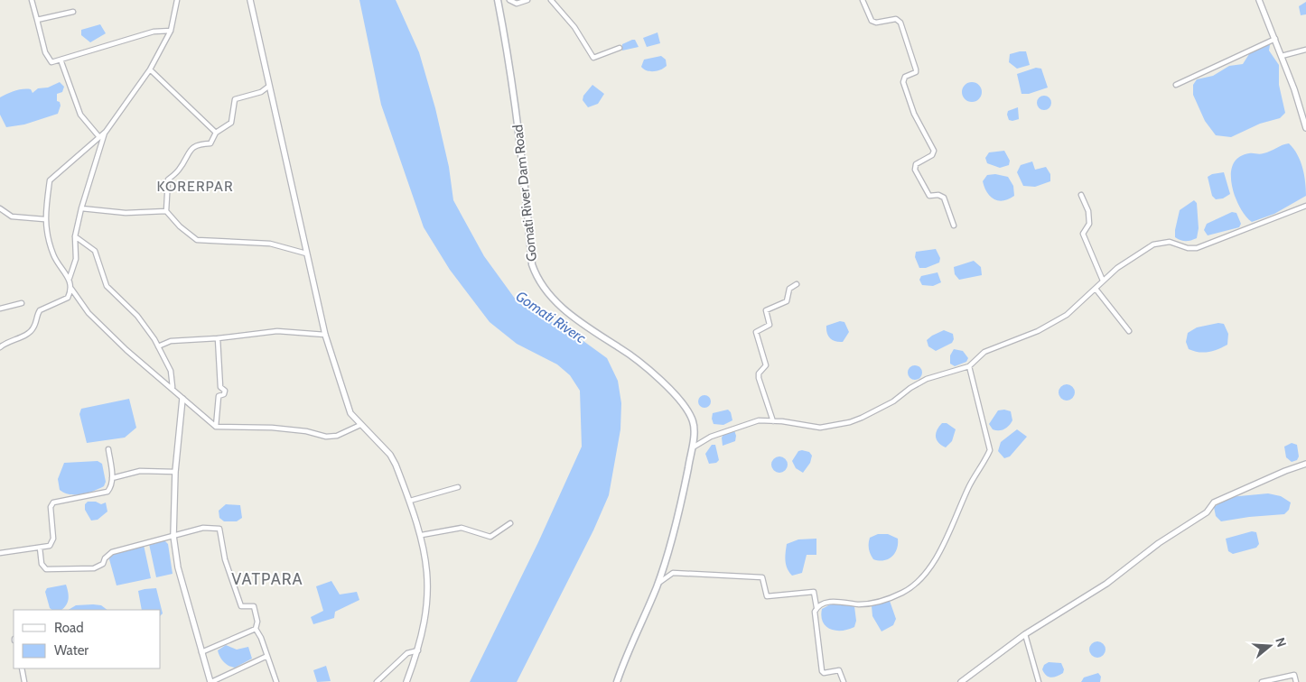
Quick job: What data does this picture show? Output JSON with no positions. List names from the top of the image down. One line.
{"streets":{"main road":["Gomati River Dam Road"]},"districts":["KORERPAR","VATPARA"],"water":["Gomati Riverc"],"legend":["Road","Water"],"north":"right"}
